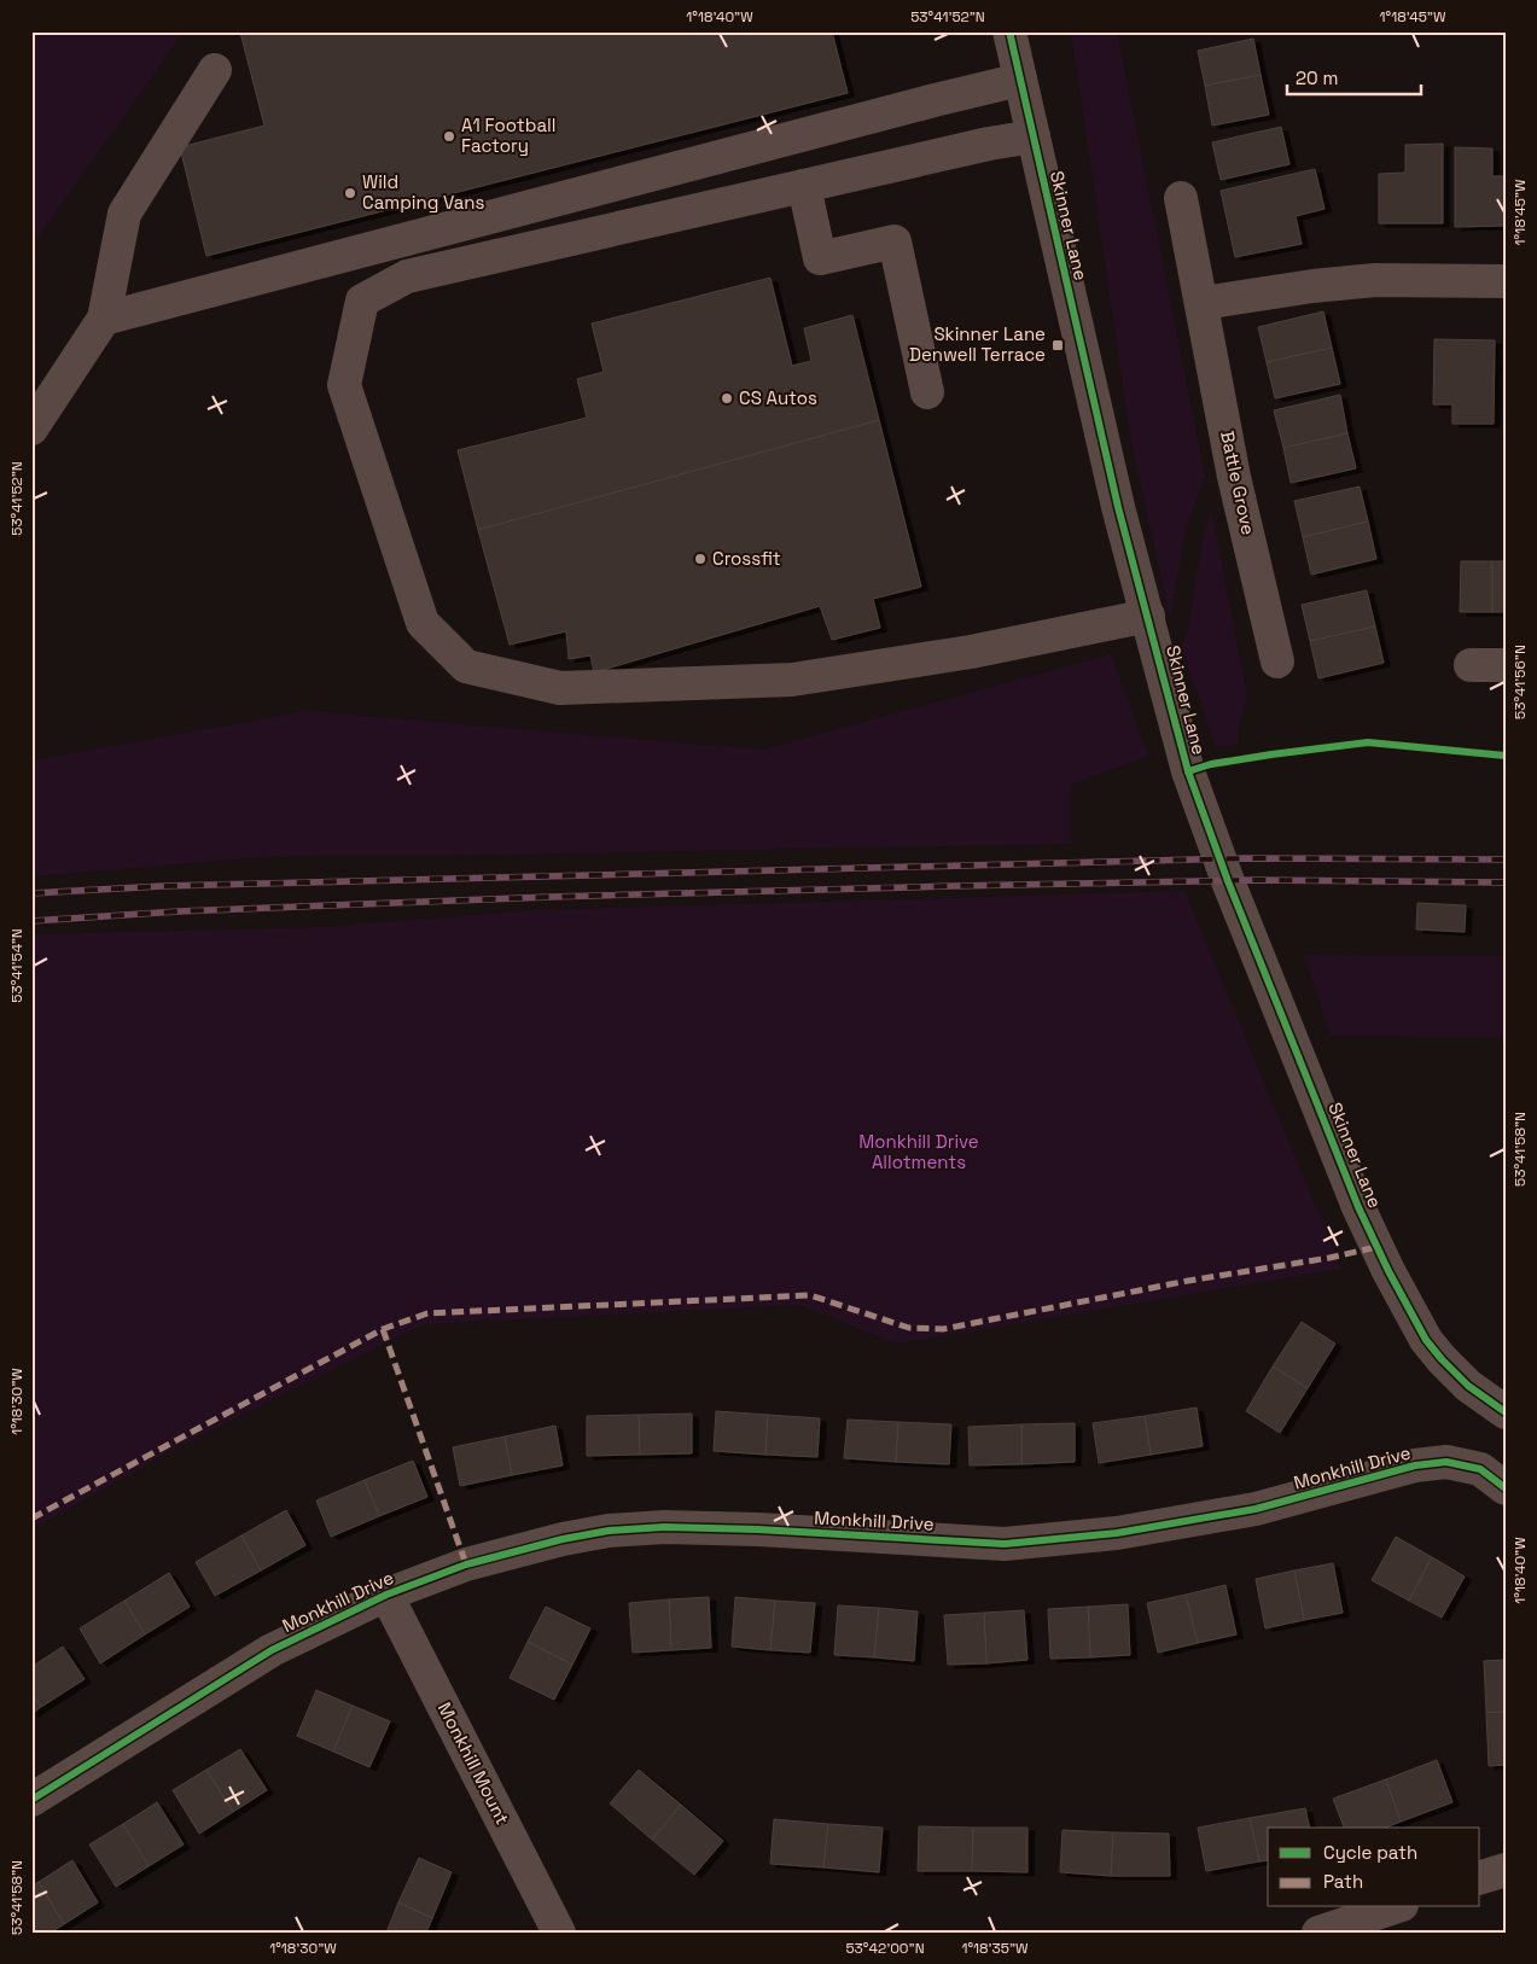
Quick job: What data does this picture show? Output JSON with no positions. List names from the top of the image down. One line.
{"streets":{"street":["Skinner Lane","Battle Grove","Monkhill Drive","Monkhill Mount"]},"crossings":[["Monkhill Drive","Monkhill Mount"]],"parks":["Monkhill Drive Allotments"],"places":{"other":["A1 Football Factory","Wild Camping Vans","CS Autos","Crossfit"],"transit":["Skinner Lane Denwell Terrace"]},"legend":["Cycle path","Path"],"scale_bar":"20 m","coordinates":["1°18'40\"W","53°41'52\"N","1°18'45\"W","53°41'56\"N","53°41'54\"N","53°41'58\"N","1°18'30\"W","53°42'00\"N","1°18'35\"W"]}
